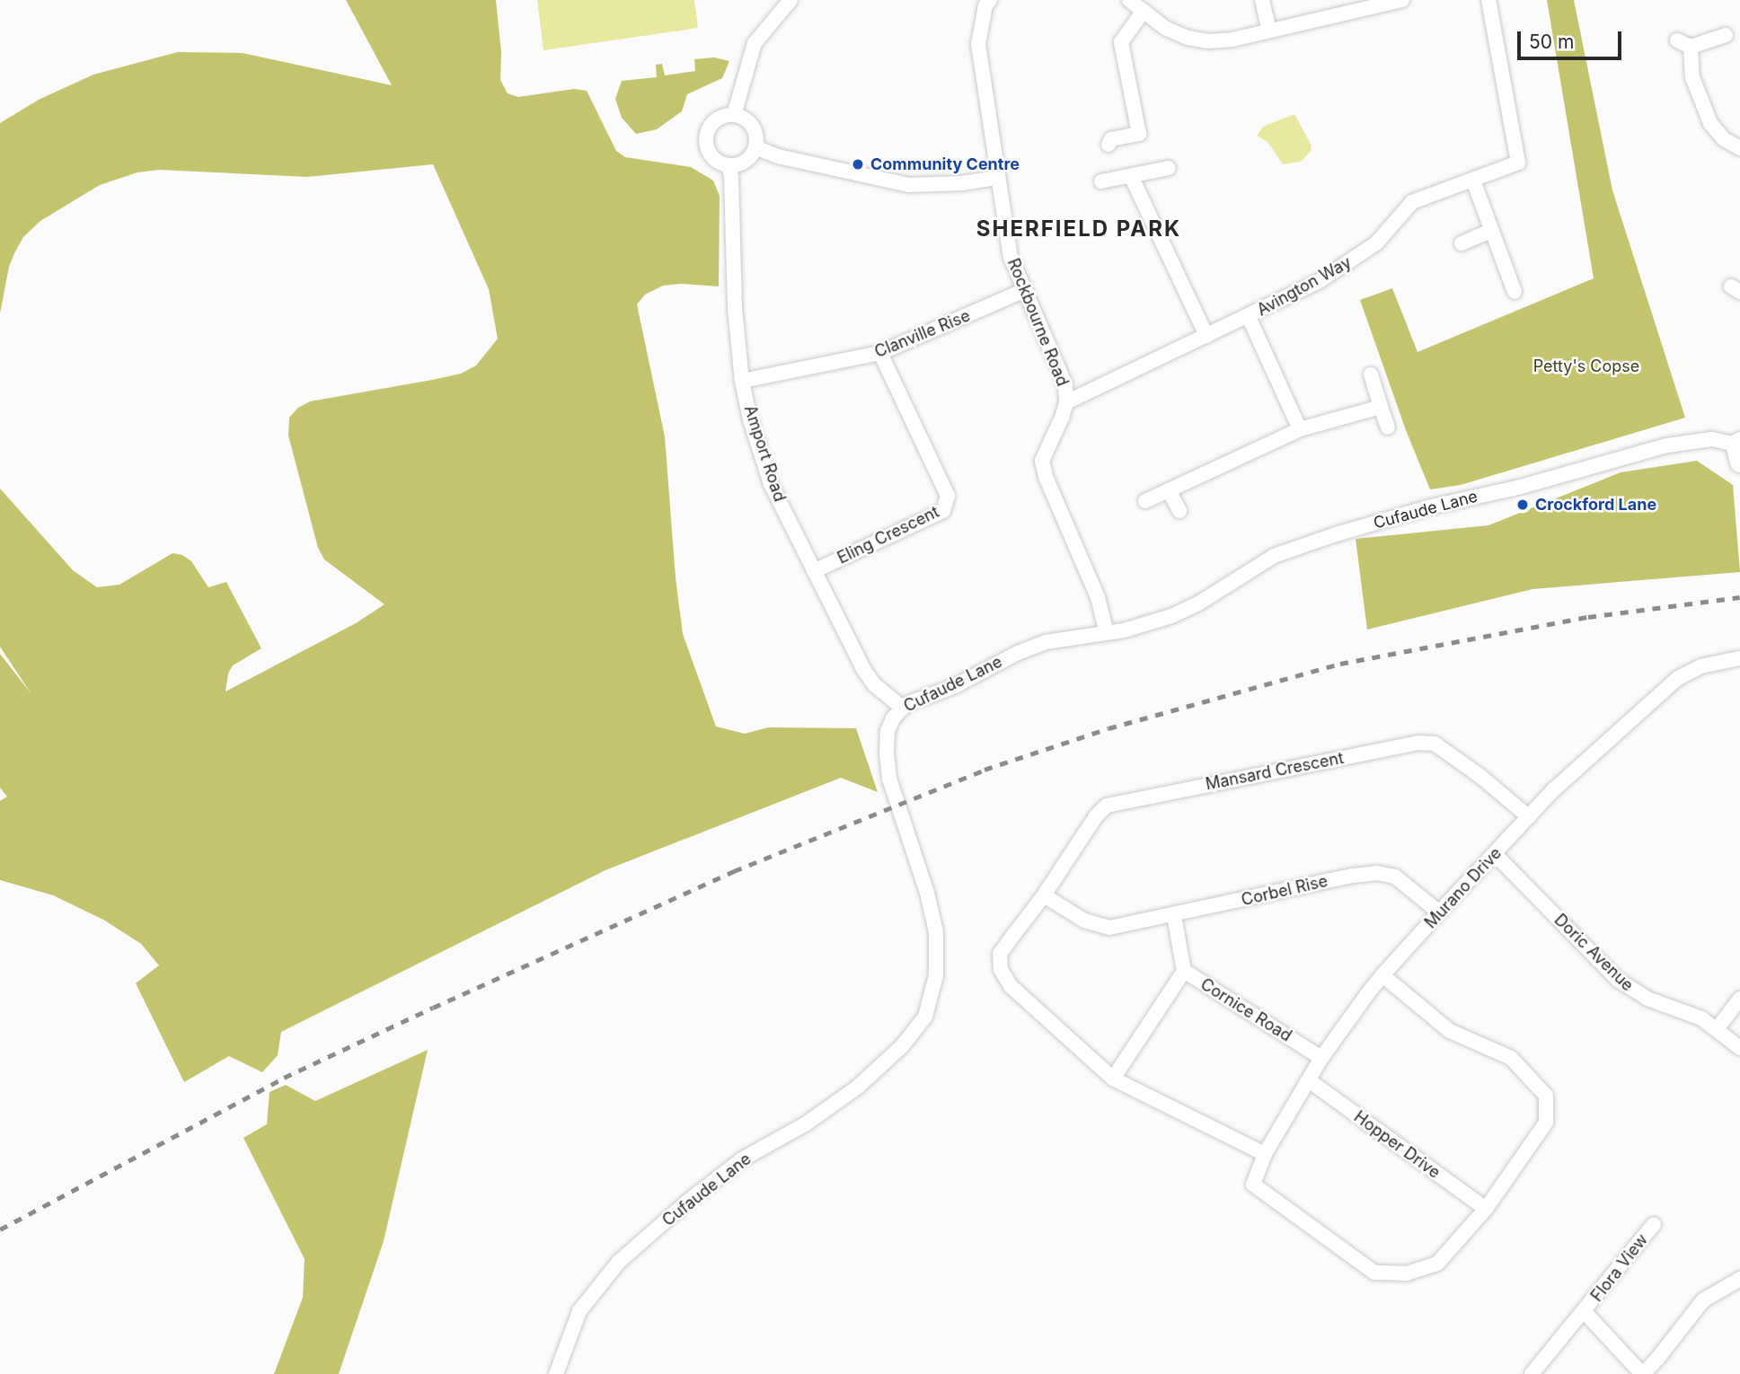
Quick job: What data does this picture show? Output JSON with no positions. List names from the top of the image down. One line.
{"streets":{"street":["Avington Way","Rockbourne Road","Clanville Rise","Amport Road","Cufaude Lane","Eling Crescent","Mansard Crescent","Murano Drive","Corbel Rise","Doric Avenue","Cornice Road","Hopper Drive","Flora View"]},"crossings":[["Avington Way","Rockbourne Road"],["Rockbourne Road","Clanville Rise"],["Rockbourne Road","Cufaude Lane"],["Clanville Rise","Amport Road"],["Clanville Rise","Eling Crescent"],["Amport Road","Cufaude Lane"],["Amport Road","Eling Crescent"],["Mansard Crescent","Murano Drive"],["Mansard Crescent","Cornice Road"],["Murano Drive","Corbel Rise"],["Murano Drive","Doric Avenue"],["Murano Drive","Cornice Road"],["Murano Drive","Hopper Drive"]],"districts":["SHERFIELD PARK"],"parks":["Petty's Copse"],"places":["Community Centre","Crockford Lane"],"scale_bar":"50 m"}
